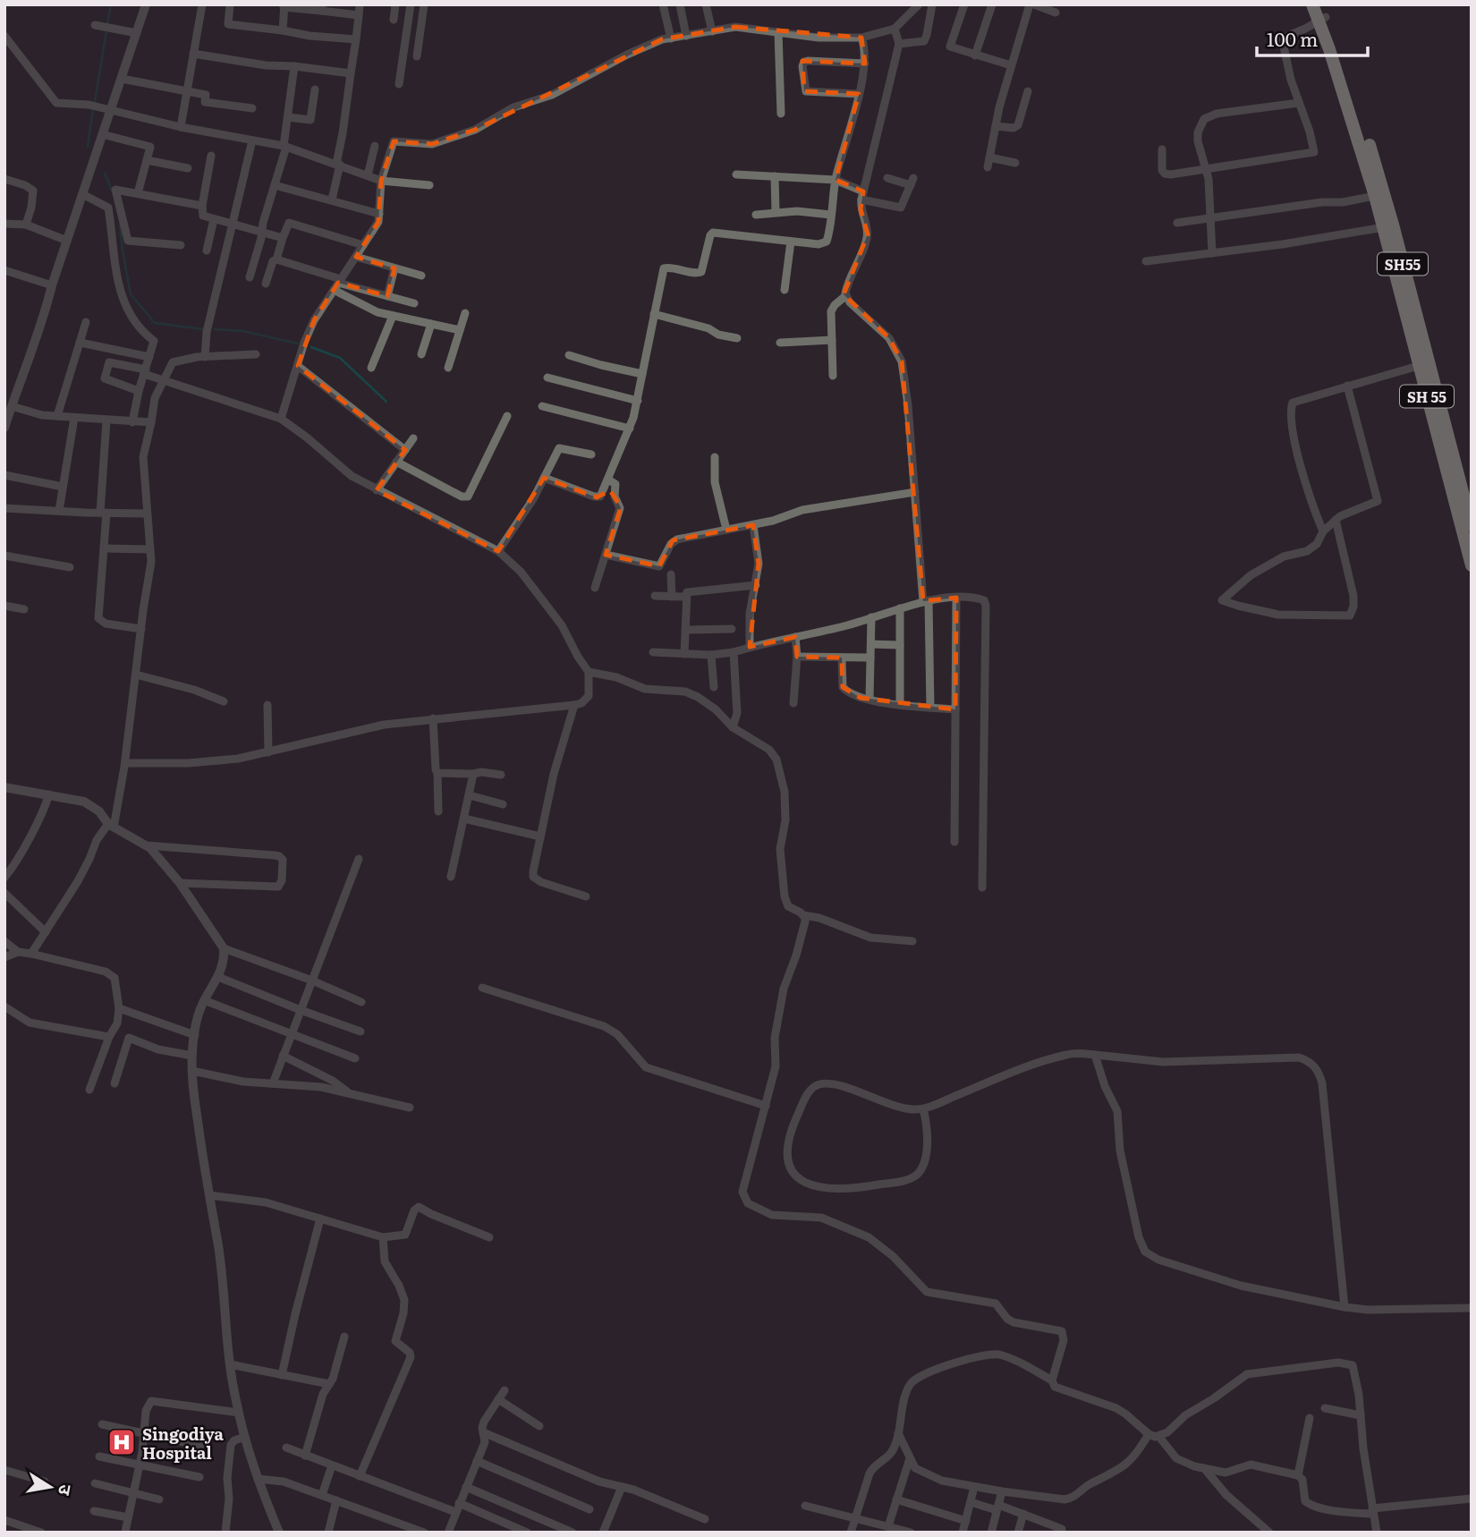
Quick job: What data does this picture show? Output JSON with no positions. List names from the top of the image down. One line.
{"streets":{"main road":["SH55","SH 55"]},"crossings":[["SH55","SH 55"]],"places":{"hospital":["Singodiya Hospital"]},"scale_bar":"100 m","north":"right"}
